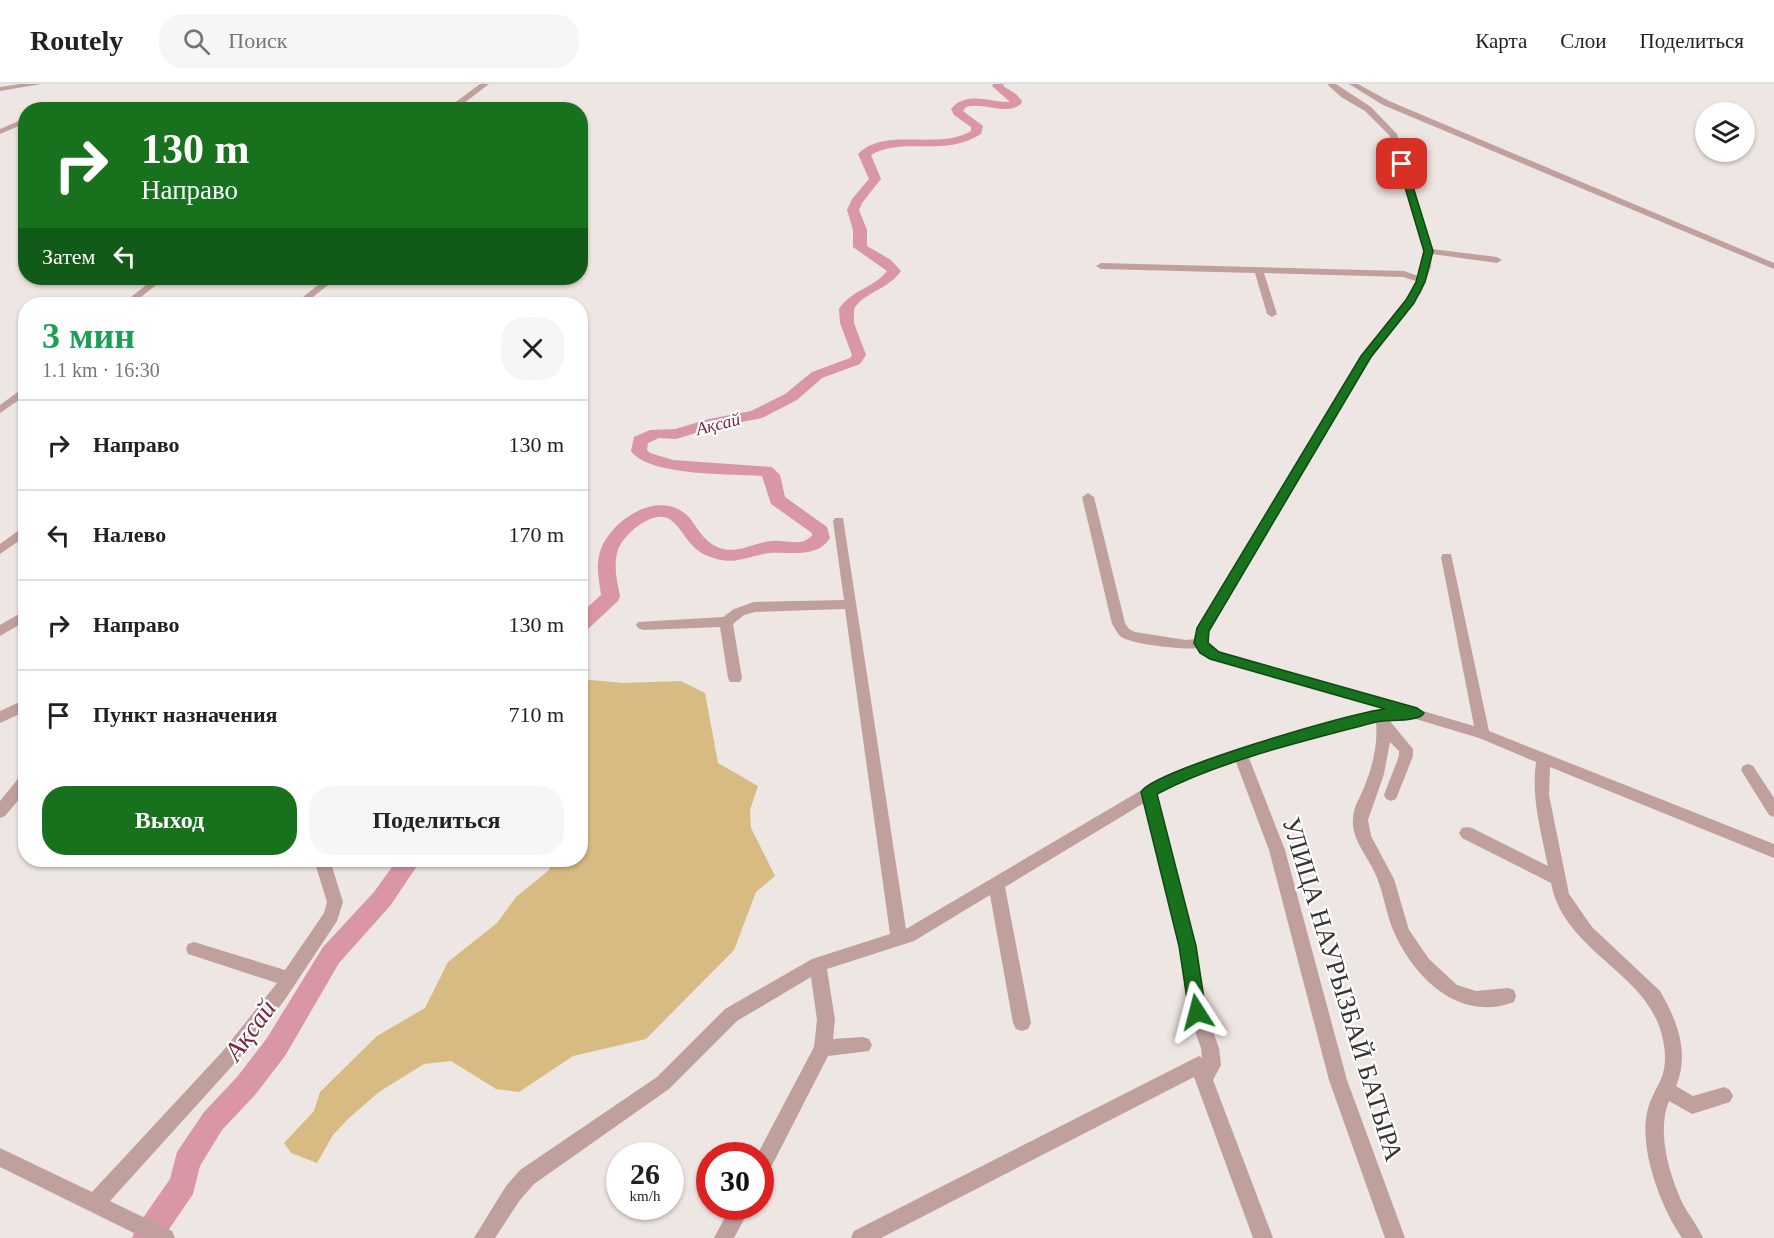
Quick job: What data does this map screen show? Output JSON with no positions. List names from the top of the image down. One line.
{"streets":{"street":["УЛИЦА НАУРЫЗБАЙ БАТЫРА"]},"water":["Ақсай"],"page":{"header":"Routely","search":"Поиск","nav":["Карта","Слои","Поделиться"],"turn":["130 m","Направо"],"then":"Затем","heading":["3 мин","1.1 km · 16:30"],"list":[{"name":"Направо","value":"130 m"},{"name":"Налево","value":"170 m"},{"name":"Направо","value":"130 m"},{"name":"Пункт назначения","value":"710 m"}],"buttons":["Выход","Поделиться"],"speed":"26 km/h","limit":"30"}}
